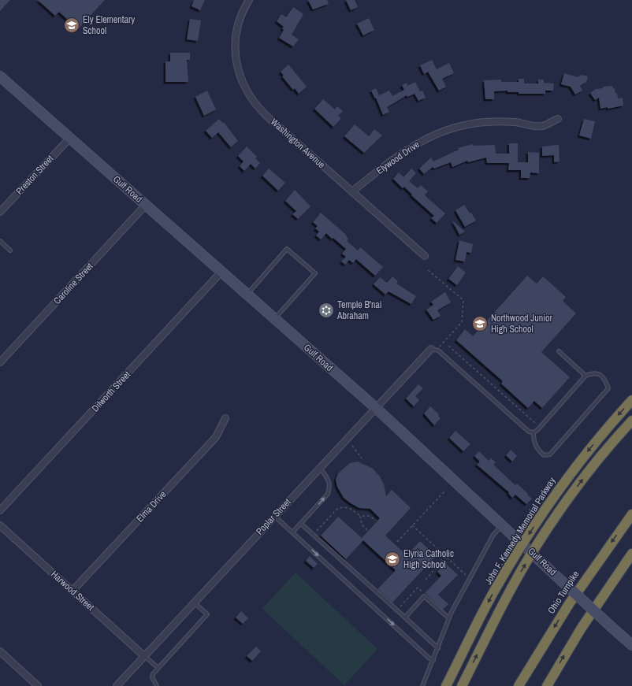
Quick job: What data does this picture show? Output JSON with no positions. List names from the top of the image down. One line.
{"streets":{"highway":["John F. Kennedy Memorial Parkway","Ohio Turnpike"],"street":["Washington Avenue","Elywood Drive","Preston Street","Gulf Road","Caroline Street","Dilworth Street","Elma Drive","Poplar Street","Harwood Street"]},"crossings":[["Washington Avenue","Elywood Drive"],["Preston Street","Gulf Road"],["Gulf Road","Caroline Street"],["Gulf Road","Dilworth Street"],["Gulf Road","Poplar Street"],["Gulf Road","John F. Kennedy Memorial Parkway"],["Elma Drive","Harwood Street"],["Poplar Street","Harwood Street"]],"places":{"school or university":["Ely Elementary School","Northwood Junior High School","Elyria Catholic High School"],"synagogue":["Temple B'nai Abraham"]}}
